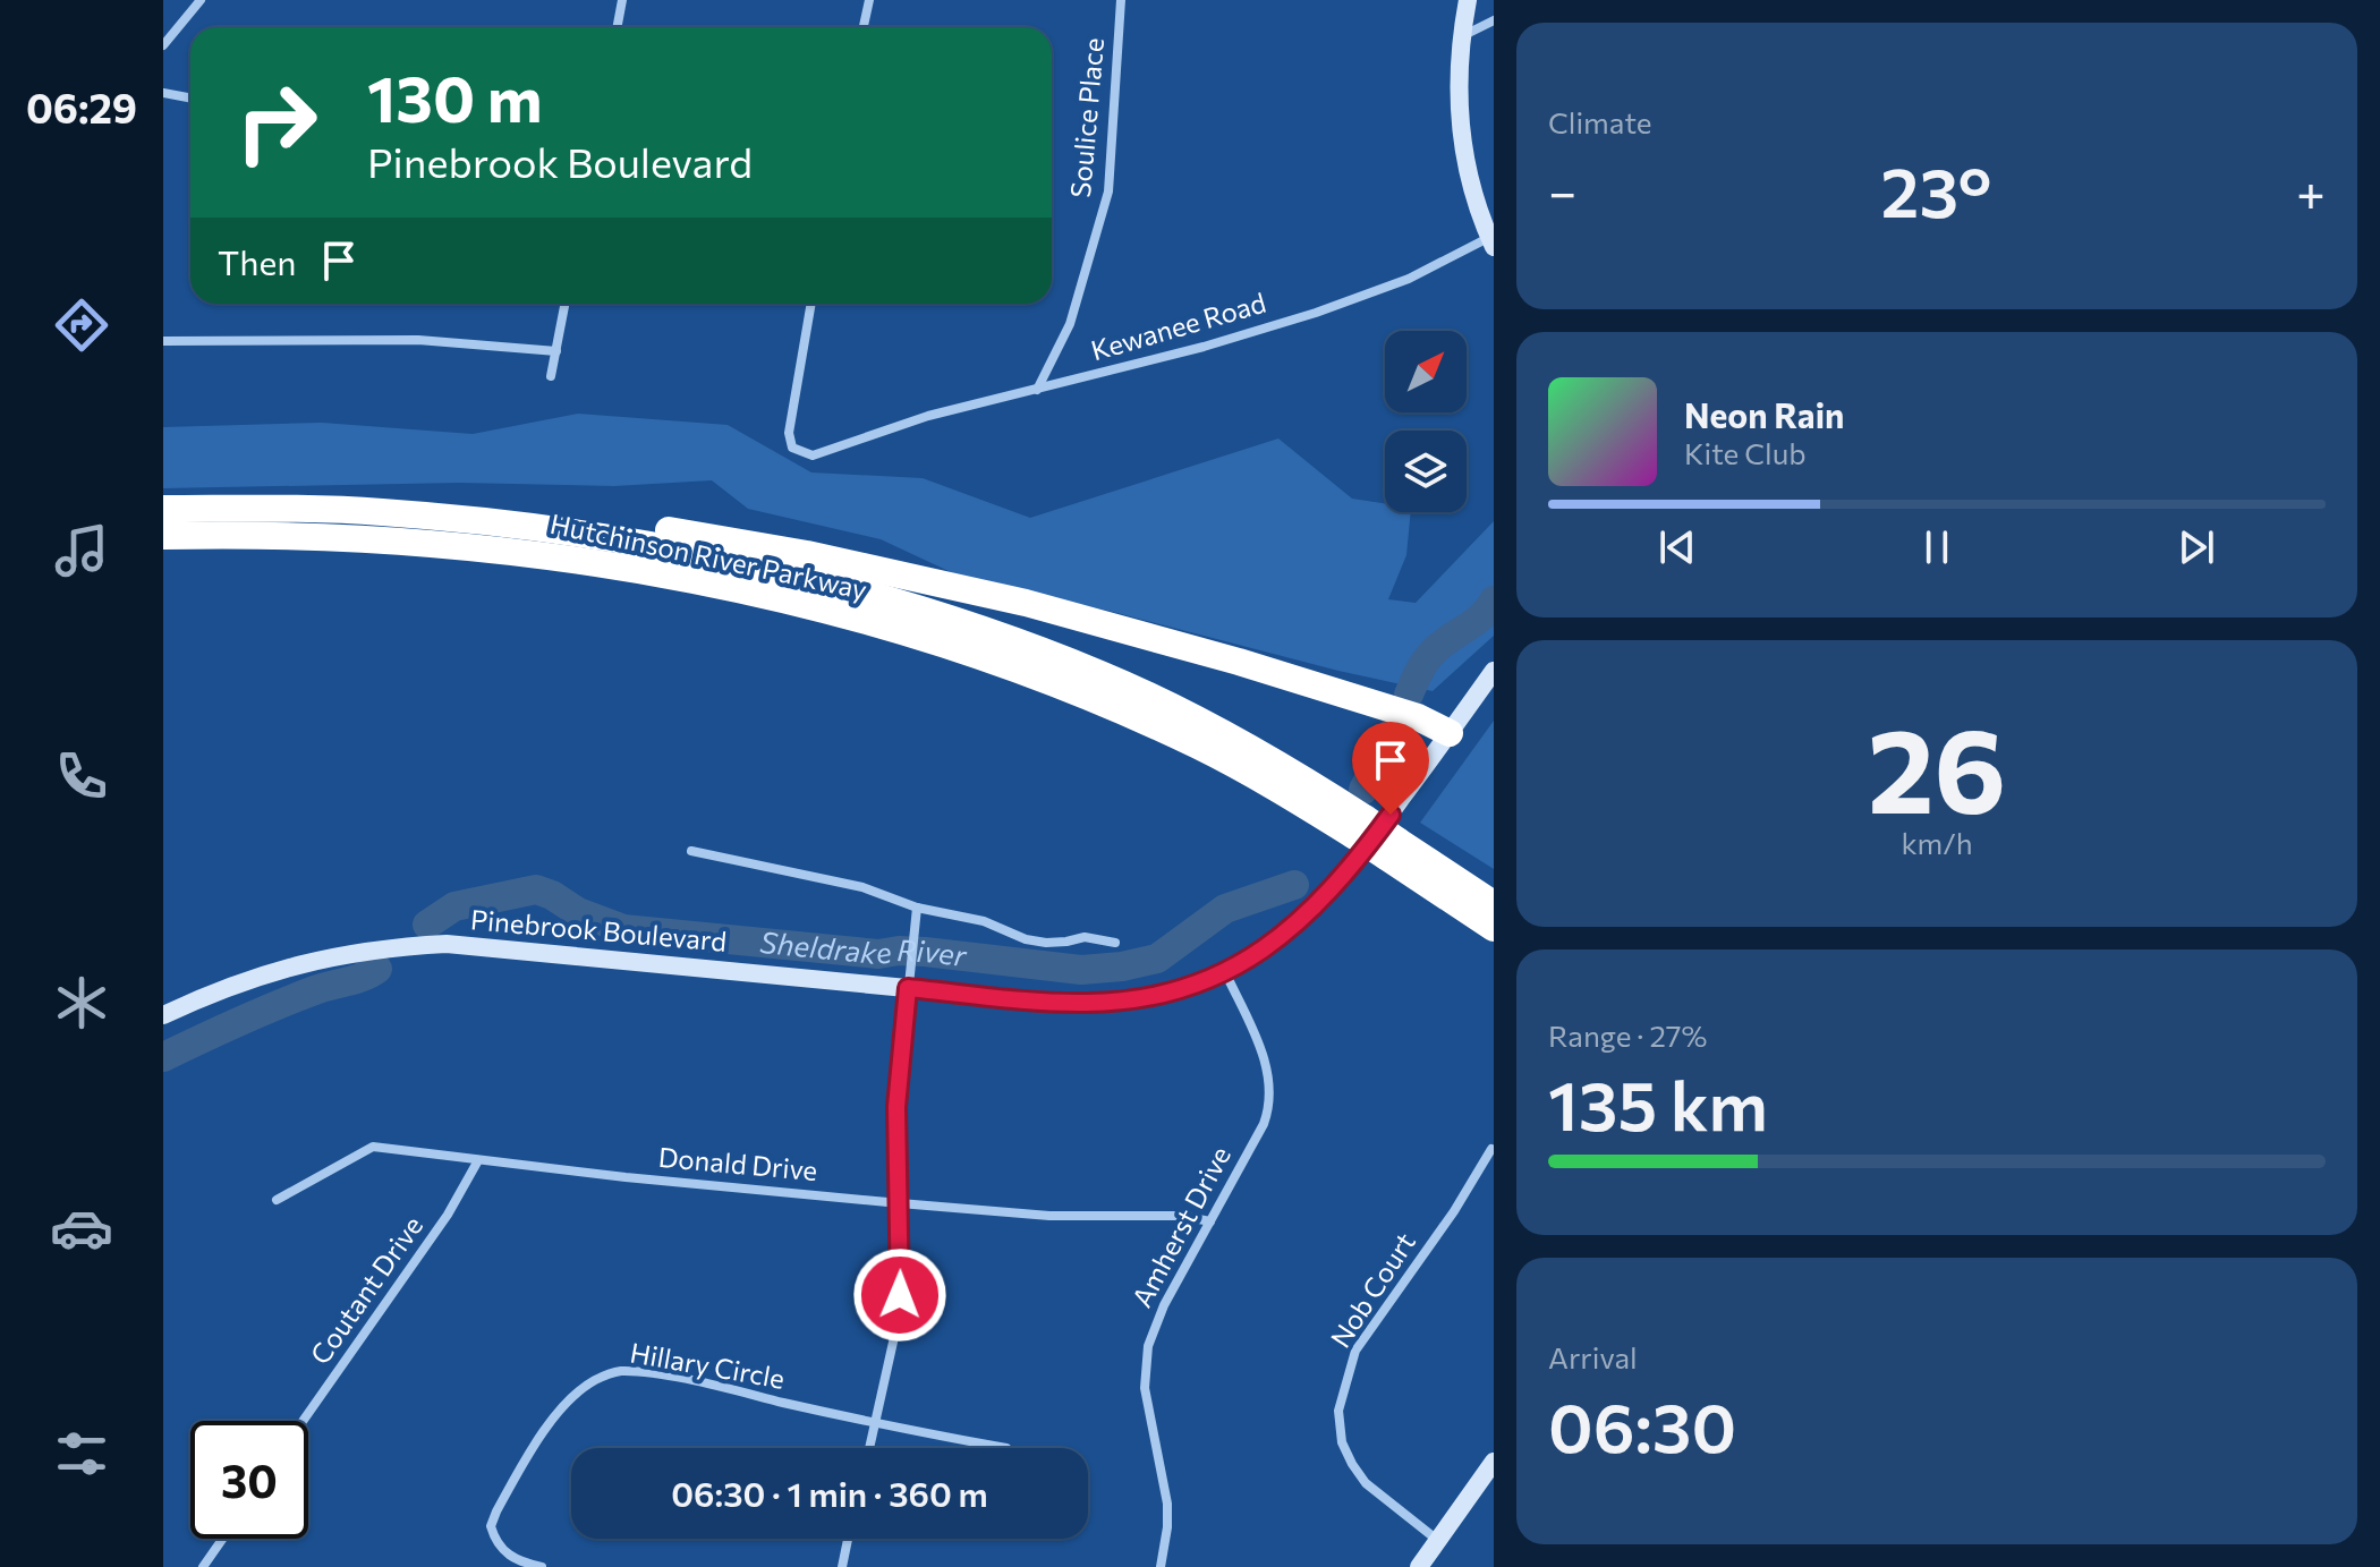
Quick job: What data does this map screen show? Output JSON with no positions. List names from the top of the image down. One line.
{"streets":{"highway":["Hutchinson River Parkway"],"street":["Soulice Place","Kewanee Road","Pinebrook Boulevard","Donald Drive","Amherst Drive","Coutant Drive","Nob Court","Hillary Circle"]},"crossings":[["Soulice Place","Kewanee Road"],["Pinebrook Boulevard","Amherst Drive"],["Donald Drive","Amherst Drive"],["Donald Drive","Coutant Drive"]],"water":["Sheldrake River"],"north":"top right","page":{"tabs":"06:29","tile":["Climate",["26","km/h"],["Range · 27%","135 km"],["Arrival","06:30"]],"turn":["130 m","Pinebrook Boulevard"],"heat":["−","23°","+"],"then":"Then","song":["Neon Rain","Kite Club"],"limit":"30","trip":"06:30 · 1 min · 360 m"}}
